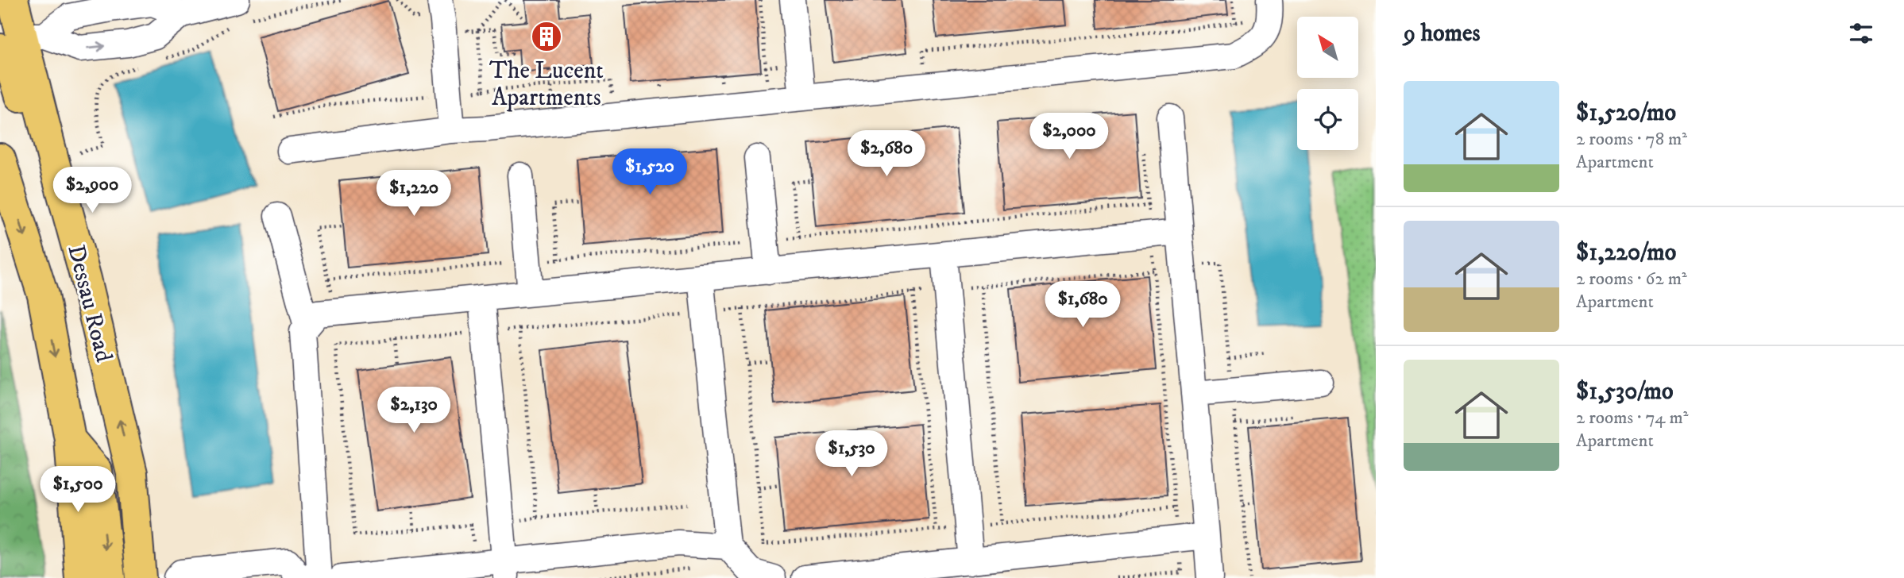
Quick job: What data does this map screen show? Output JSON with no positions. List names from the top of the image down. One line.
{"streets":{"main road":["Dessau Road"]},"places":{"building":["The Lucent Apartments"]},"north":"top left","page":{"heading":"9 homes","list":[{"name":"$1,520/mo","note":"2 rooms · 78 m² · Apartment"},{"name":"$1,220/mo","note":"2 rooms · 62 m² · Apartment"},{"name":"$1,530/mo","note":"2 rooms · 74 m² · Apartment"}],"price":["$2,000","$2,680","$1,520","$2,900","$1,220","$1,680","$2,130","$1,530","$1,500"]}}
